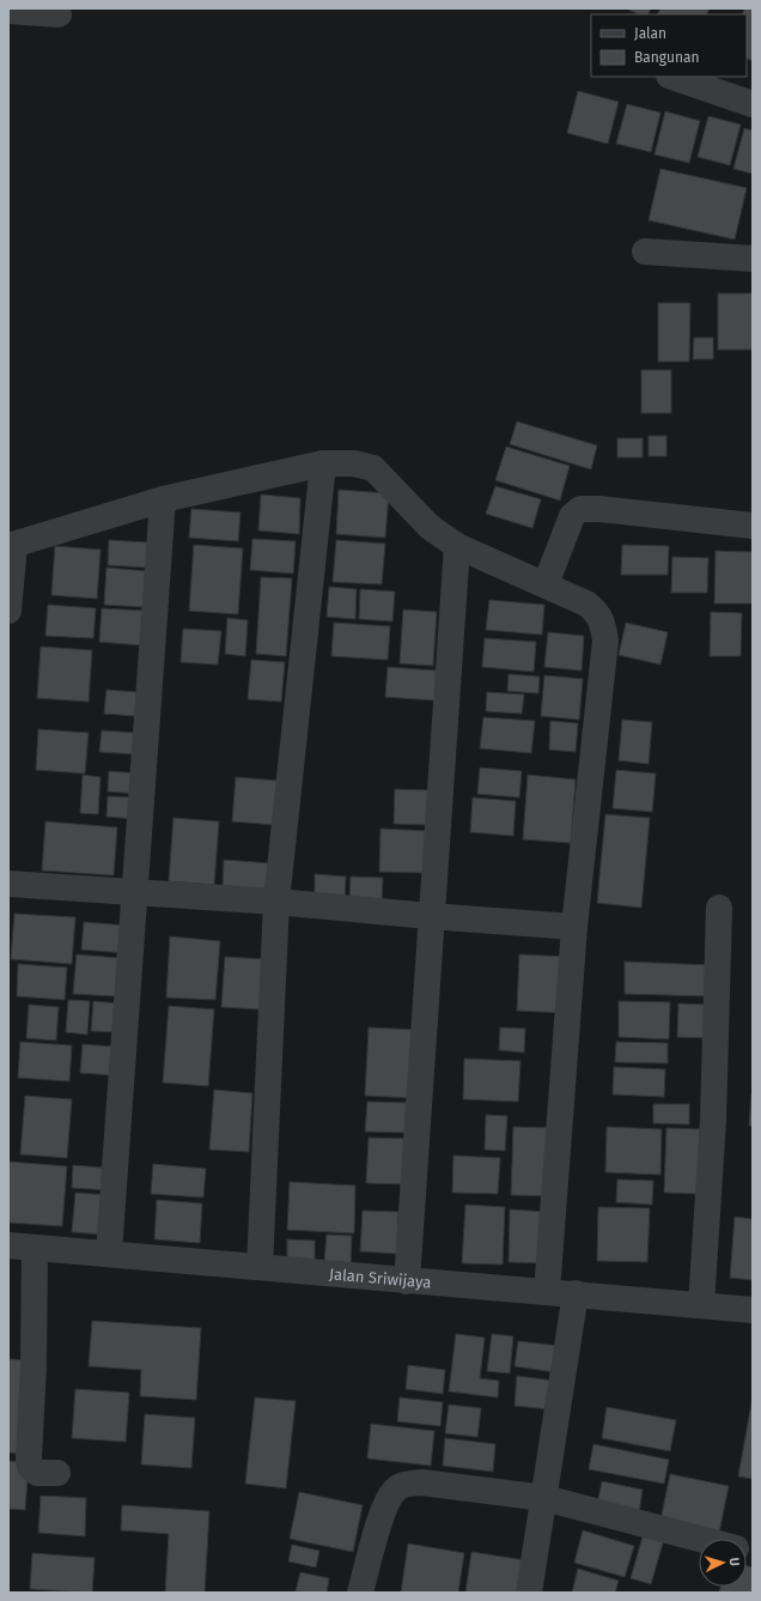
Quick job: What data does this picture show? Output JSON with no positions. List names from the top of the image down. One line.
{"streets":{"street":["Jalan Sriwijaya"]},"legend":["Jalan","Bangunan"],"north":"right"}
